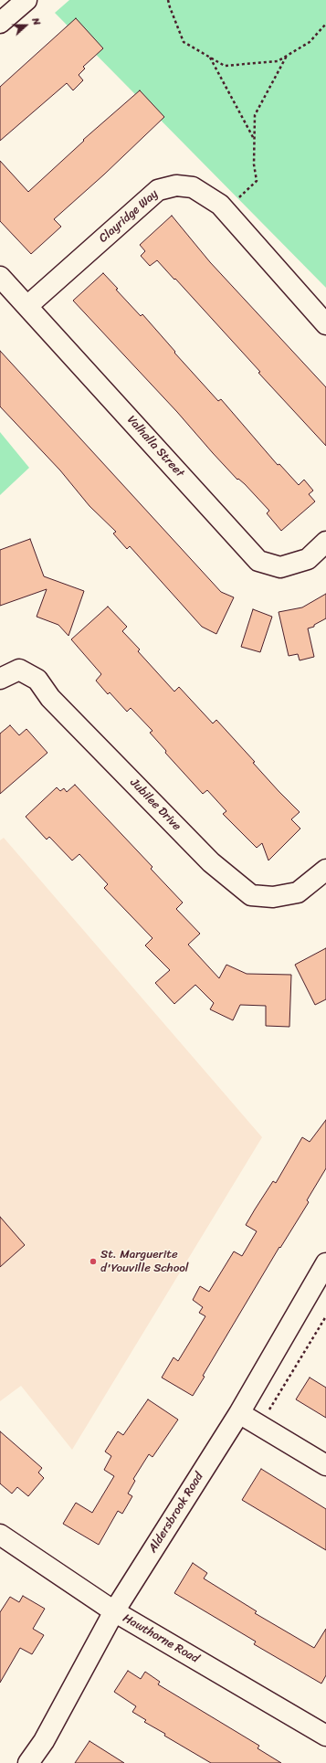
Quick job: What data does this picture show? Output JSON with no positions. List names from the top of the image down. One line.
{"streets":{"street":["Clayridge Way","Valhalla Street","Jubilee Drive","Aldersbrook Road","Hawthorne Road"]},"crossings":[["Clayridge Way","Valhalla Street"],["Aldersbrook Road","Hawthorne Road"]],"places":["St. Marguerite d'Youville School"],"north":"right"}
